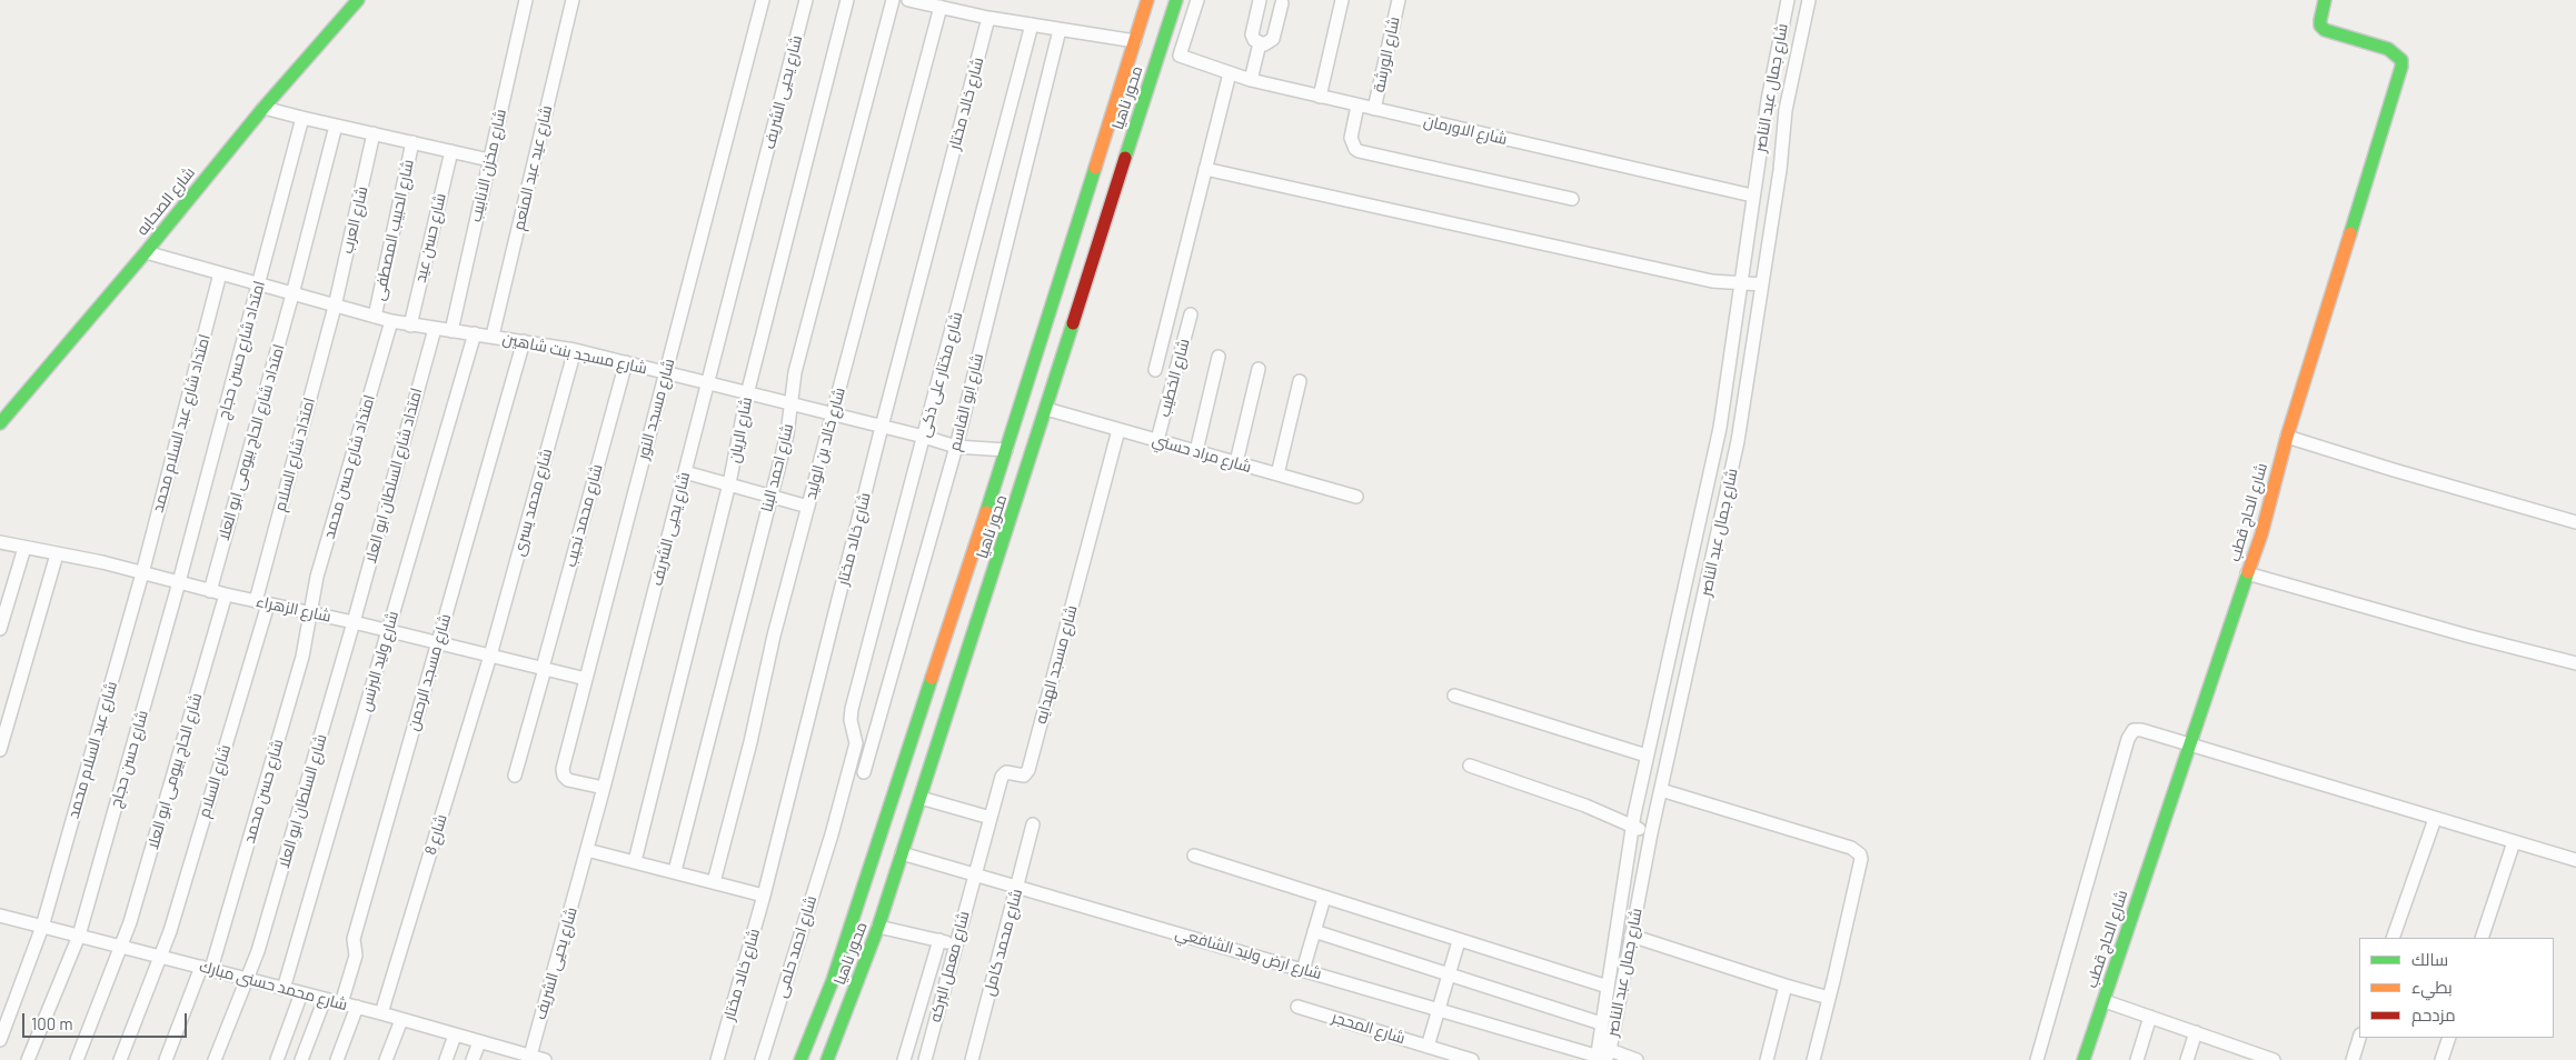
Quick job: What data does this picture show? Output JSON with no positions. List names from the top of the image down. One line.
{"streets":{"main road":["محور ناهيا","شارع الصحابه","شارع الحاج قطب"],"street":["شارع الورشة","شارع جمال عبد الناصر","شارع يحيى الشريف","شارع خالد مختار","شارع الاورمان","شارع مخزن الانابيب","شارع عيد عبد المنعم","شارع العرب","شارع الحبيب المصطفى","شارع حسن عيد","امتداد شارع حسن حجاج","شارع مسجد بنت شاهين","شارع مختار على ذكى","شارع الخطيب","شارع ابو القاسم","شارع مسجد النور","امتداد شارع عبد السلام محمد","شارع الريان","امتداد شارع الحاج بيومى ابو العلا","شارع خالد بن الوليد","شارع مراد حسني","امتداد شارع السلام","امتداد شارع حسن محمد","شارع احمد البنا","امتداد شارع السلطان ابو العلا","شارع محمد يسرى","شارع محمد نجيب","شارع الزهراء","شارع وليد البرنس","شارع مسجد الهدايه","شارع مسجد الرحمن","شارع عبد السلام محمد","شارع حسن حجاج","شارع الحاج بيومى ابو العلا","شارع السلام","شارع حسن محمد","شارع السلطان ابو العلا","شارع 8","شارع محمد كامل","شارع احمد حلمى","شارع ارض وليد الشافعي","شارع معمل البركه","شارع محمد حسنى مبارك","شارع المحجر"]},"crossings":[["شارع الورشة","شارع الاورمان"],["شارع جمال عبد الناصر","شارع الاورمان"],["شارع جمال عبد الناصر","شارع ارض وليد الشافعي"],["شارع يحيى الشريف","شارع مسجد بنت شاهين"],["شارع يحيى الشريف","شارع مسجد النور"],["شارع يحيى الشريف","شارع محمد حسنى مبارك"],["محور ناهيا","شارع مسجد بنت شاهين"],["محور ناهيا","شارع مراد حسني"],["محور ناهيا","شارع ارض وليد الشافعي"],["شارع خالد مختار","شارع مسجد بنت شاهين"],["شارع مخزن الانابيب","شارع مسجد بنت شاهين"],["شارع عيد عبد المنعم","شارع مسجد بنت شاهين"],["شارع الصحابه","شارع مسجد بنت شاهين"],["شارع العرب","شارع مسجد بنت شاهين"],["شارع العرب","امتداد شارع السلام"],["شارع الحبيب المصطفى","شارع مسجد بنت شاهين"],["شارع حسن عيد","شارع مسجد بنت شاهين"],["امتداد شارع حسن حجاج","شارع مسجد بنت شاهين"],["امتداد شارع حسن حجاج","شارع الزهراء"],["امتداد شارع حسن حجاج","شارع حسن حجاج"],["شارع مسجد بنت شاهين","شارع مختار على ذكى"],["شارع مسجد بنت شاهين","شارع ابو القاسم"],["شارع مسجد بنت شاهين","شارع مسجد النور"],["شارع مسجد بنت شاهين","امتداد شارع عبد السلام محمد"],["شارع مسجد بنت شاهين","شارع الريان"],["شارع مسجد بنت شاهين","امتداد شارع الحاج بيومى ابو العلا"],["شارع مسجد بنت شاهين","شارع خالد بن الوليد"],["شارع مسجد بنت شاهين","امتداد شارع السلام"],["شارع مسجد بنت شاهين","امتداد شارع حسن محمد"],["شارع مسجد بنت شاهين","شارع احمد البنا"],["شارع مسجد بنت شاهين","امتداد شارع السلطان ابو العلا"],["شارع مسجد بنت شاهين","شارع محمد يسرى"],["شارع مسجد بنت شاهين","شارع محمد نجيب"],["شارع مسجد بنت شاهين","شارع وليد البرنس"],["شارع مسجد بنت شاهين","شارع مسجد الرحمن"],["شارع مختار على ذكى","شارع احمد حلمى"],["شارع الخطيب","شارع مراد حسني"],["شارع مسجد النور","شارع الزهراء"],["امتداد شارع عبد السلام محمد","شارع الزهراء"],["امتداد شارع عبد السلام محمد","شارع عبد السلام محمد"],["امتداد شارع الحاج بيومى ابو العلا","شارع الزهراء"],["شارع مراد حسني","شارع مسجد الهدايه"],["امتداد شارع السلام","شارع الزهراء"],["امتداد شارع السلام","شارع السلام"],["امتداد شارع حسن محمد","شارع الزهراء"],["امتداد شارع حسن محمد","شارع حسن محمد"],["امتداد شارع السلطان ابو العلا","شارع الزهراء"],["امتداد شارع السلطان ابو العلا","شارع السلطان ابو العلا"],["شارع محمد يسرى","شارع الزهراء"],["شارع محمد يسرى","شارع 8"],["شارع محمد نجيب","شارع الزهراء"],["شارع الزهراء","شارع وليد البرنس"],["شارع الزهراء","شارع مسجد الرحمن"],["شارع الزهراء","شارع عبد السلام محمد"],["شارع الزهراء","شارع حسن حجاج"],["شارع الزهراء","شارع الحاج بيومى ابو العلا"],["شارع الزهراء","شارع السلام"],["شارع الزهراء","شارع حسن محمد"],["شارع الزهراء","شارع السلطان ابو العلا"],["شارع الزهراء","شارع 8"],["شارع وليد البرنس","شارع محمد حسنى مبارك"],["شارع مسجد الهدايه","شارع ارض وليد الشافعي"],["شارع مسجد الهدايه","شارع معمل البركه"],["شارع مسجد الرحمن","شارع محمد حسنى مبارك"],["شارع عبد السلام محمد","شارع محمد حسنى مبارك"],["شارع حسن حجاج","شارع محمد حسنى مبارك"],["شارع الحاج بيومى ابو العلا","شارع محمد حسنى مبارك"],["شارع السلام","شارع محمد حسنى مبارك"],["شارع حسن محمد","شارع محمد حسنى مبارك"],["شارع السلطان ابو العلا","شارع محمد حسنى مبارك"],["شارع 8","شارع محمد حسنى مبارك"],["شارع محمد كامل","شارع ارض وليد الشافعي"],["شارع ارض وليد الشافعي","شارع معمل البركه"]],"legend":["سالك","بطيء","مزدحم"],"scale_bar":"100 m"}
